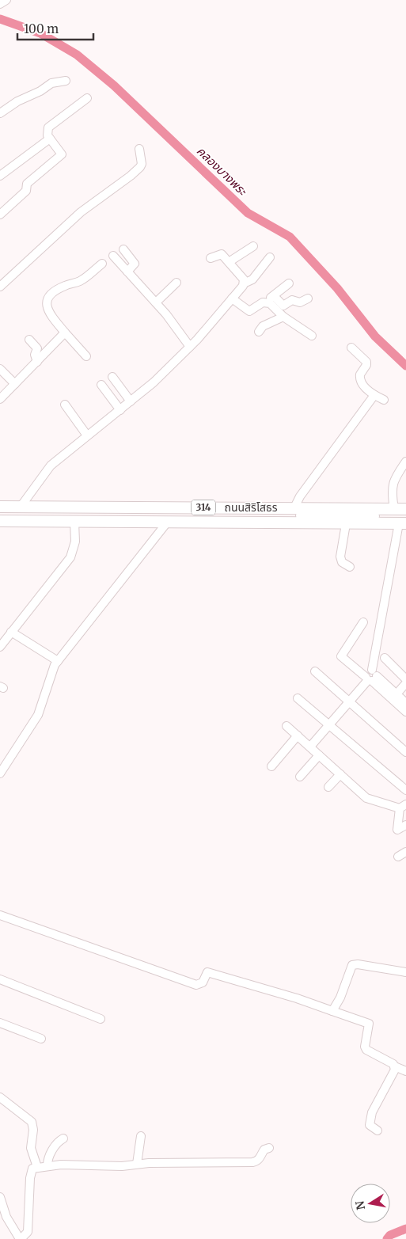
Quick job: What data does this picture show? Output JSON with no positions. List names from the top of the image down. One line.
{"streets":{"highway":["314","ถนนสิริโสธร"]},"water":["คลองบางพระ"],"scale_bar":"100 m","north":"left"}
